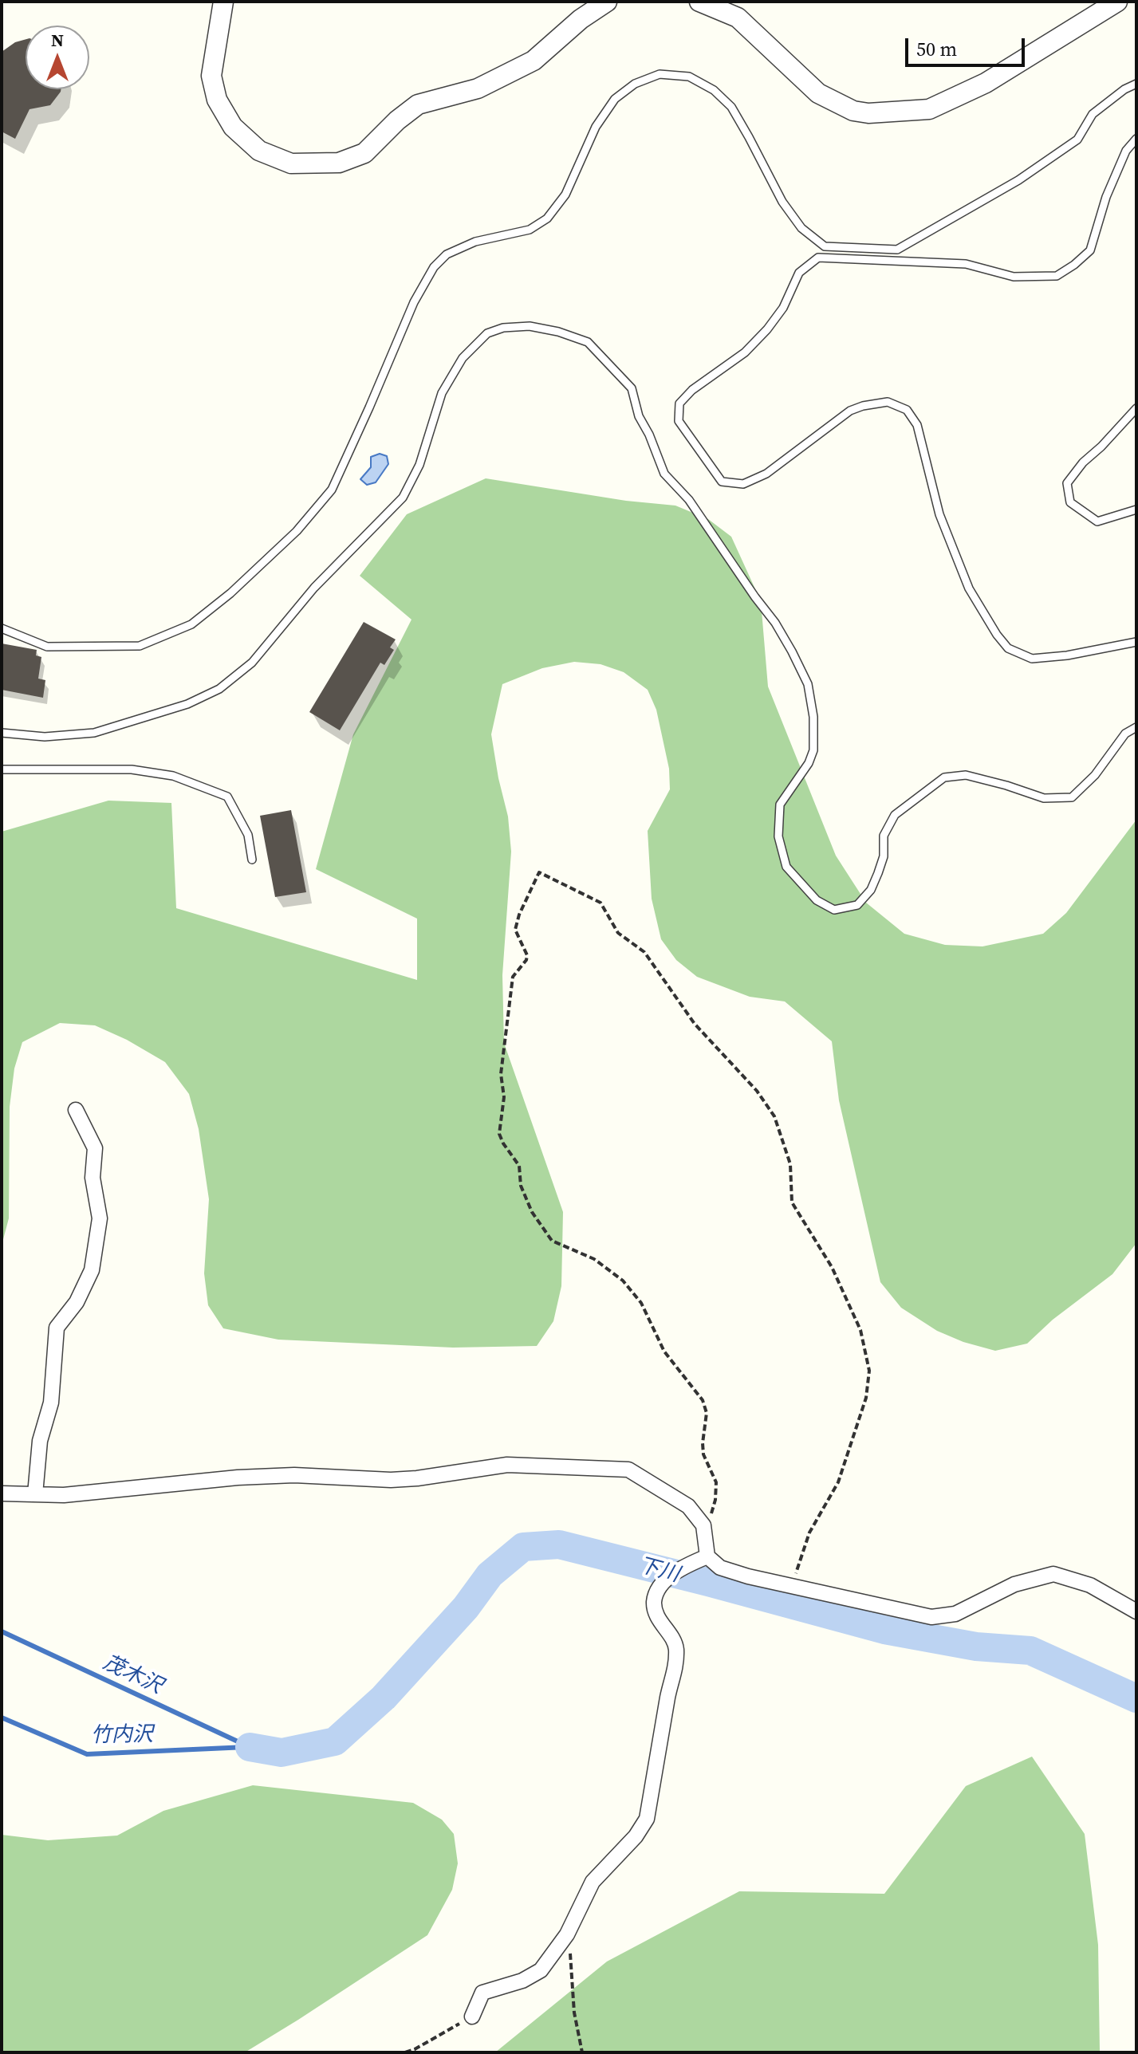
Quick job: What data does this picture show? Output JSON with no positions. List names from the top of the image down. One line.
{"water":["下川","茂木沢","竹内沢"],"scale_bar":"50 m","north":"top"}
